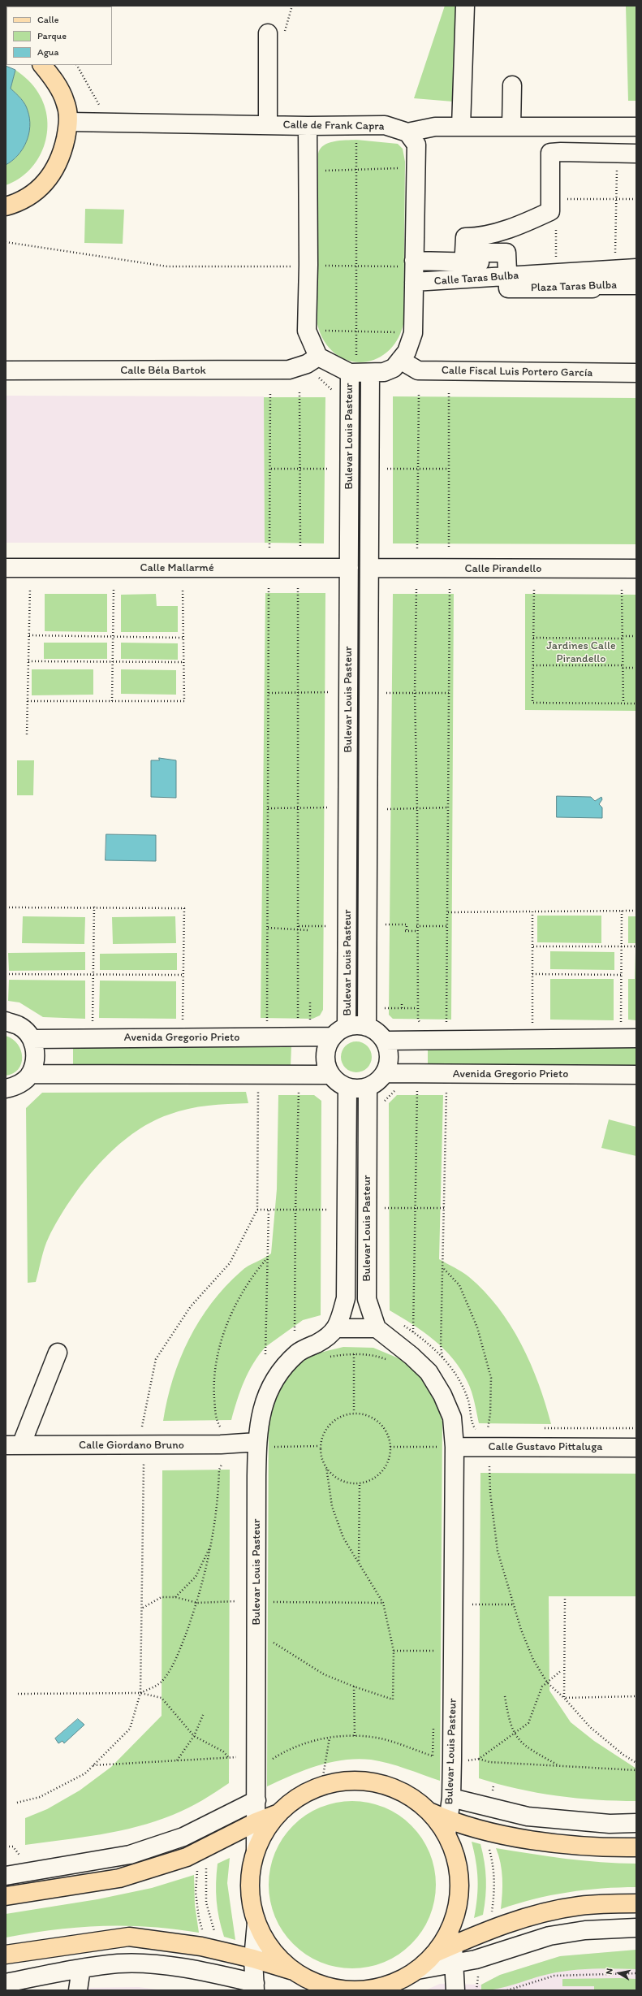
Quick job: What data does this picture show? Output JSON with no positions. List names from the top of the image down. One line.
{"streets":{"street":["Calle de Frank Capra","Calle Taras Bulba","Plaza Taras Bulba","Calle Béla Bartok","Calle Fiscal Luis Portero García","Bulevar Louis Pasteur","Calle Mallarmé","Calle Pirandello","Avenida Gregorio Prieto","Calle Giordano Bruno","Calle Gustavo Pittaluga"]},"crossings":[["Calle Taras Bulba","Plaza Taras Bulba"],["Calle Béla Bartok","Bulevar Louis Pasteur"],["Bulevar Louis Pasteur","Calle Mallarmé"],["Bulevar Louis Pasteur","Calle Pirandello"],["Bulevar Louis Pasteur","Avenida Gregorio Prieto"],["Bulevar Louis Pasteur","Calle Giordano Bruno"],["Bulevar Louis Pasteur","Calle Gustavo Pittaluga"]],"parks":["Jardines Calle Pirandello"],"legend":["Calle","Parque","Agua"],"north":"left"}
